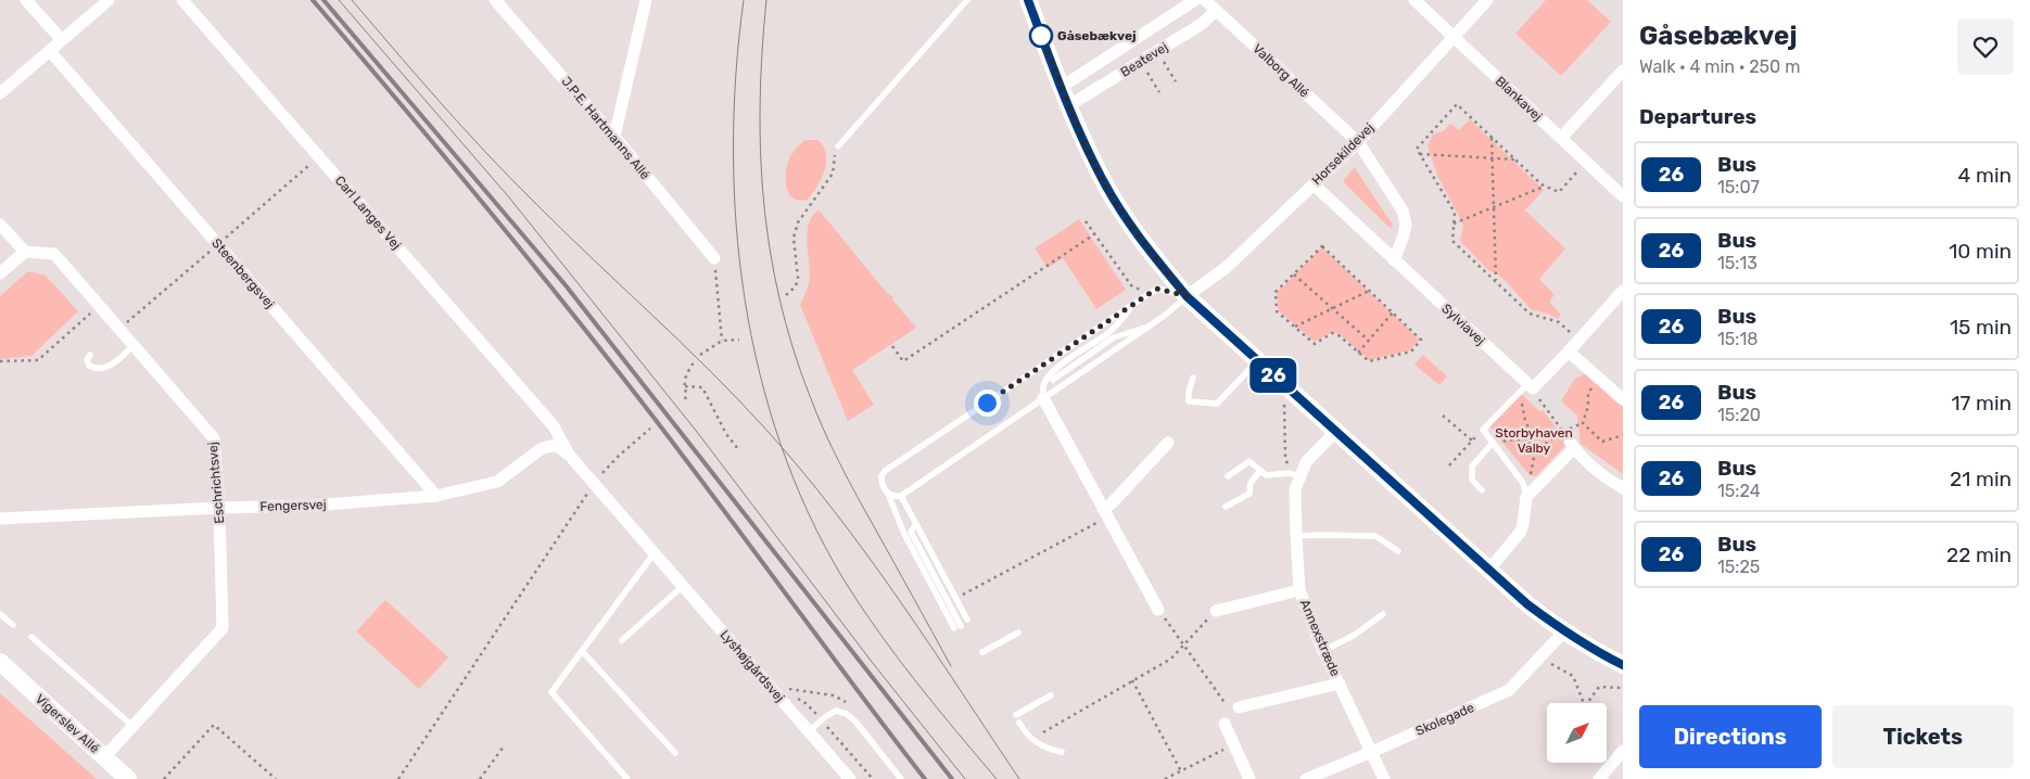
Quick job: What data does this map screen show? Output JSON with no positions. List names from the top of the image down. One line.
{"streets":{"street":["Beatevej","Valborg Allé","Blankavej","J.P.E. Hartmanns Allé","Horsekildevej","Carl Langes Vej","Steenbergsvej","Sylviavej","Eschrichtsvej","Fengersvej","Annexstræde","Lyshøjgårdsvej","Skolegade","Vigerslev Allé"]},"crossings":[["Beatevej","Valborg Allé"],["Valborg Allé","Horsekildevej"],["Blankavej","Horsekildevej"],["Horsekildevej","Sylviavej"],["Carl Langes Vej","Lyshøjgårdsvej"],["Steenbergsvej","Fengersvej"],["Eschrichtsvej","Fengersvej"],["Eschrichtsvej","Vigerslev Allé"],["Fengersvej","Lyshøjgårdsvej"],["Annexstræde","Skolegade"]],"parks":["Storbyhaven Valby"],"places":["Gåsebækvej"],"lines":["bus line 26"],"north":"top right","page":{"on_map":"26","heading":[["Gåsebækvej","Walk · 4 min · 250 m"],"Departures"],"list":[{"mark":"26","name":"Bus","note":"15:07","value":"4 min"},{"mark":"26","name":"Bus","note":"15:13","value":"10 min"},{"mark":"26","name":"Bus","note":"15:18","value":"15 min"},{"mark":"26","name":"Bus","note":"15:20","value":"17 min"},{"mark":"26","name":"Bus","note":"15:24","value":"21 min"},{"mark":"26","name":"Bus","note":"15:25","value":"22 min"}],"buttons":["Directions","Tickets"]}}
